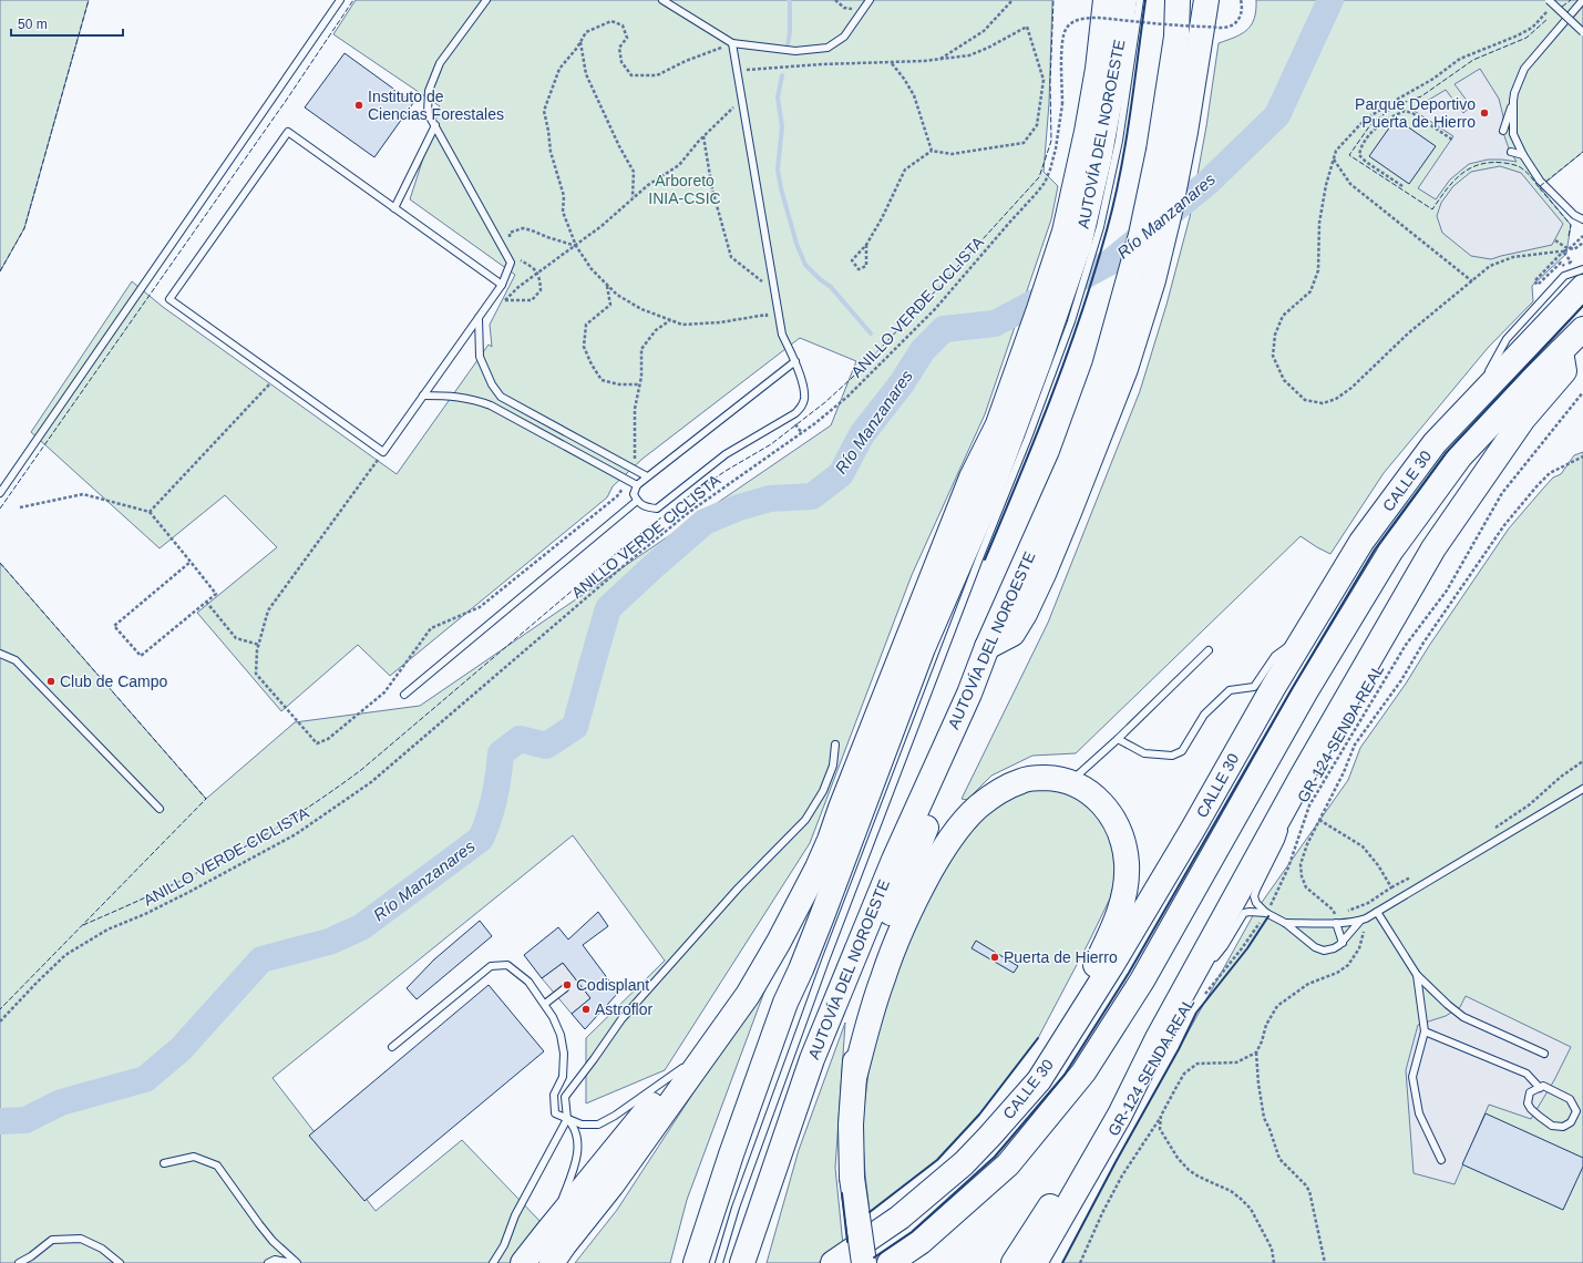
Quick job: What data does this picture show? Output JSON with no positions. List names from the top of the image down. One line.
{"streets":{"highway":["AUTOVÍA DEL NOROESTE","CALLE 30"],"path":["ANILLO VERDE CICLISTA","GR-124 SENDA REAL"]},"water":["Río Manzanares"],"parks":["Arboreto INIA-CSIC"],"places":["Instituto de Ciencias Forestales","Parque Deportivo Puerta de Hierro","Club de Campo","Puerta de Hierro","Codisplant","Astroflor"],"scale_bar":"50 m"}
